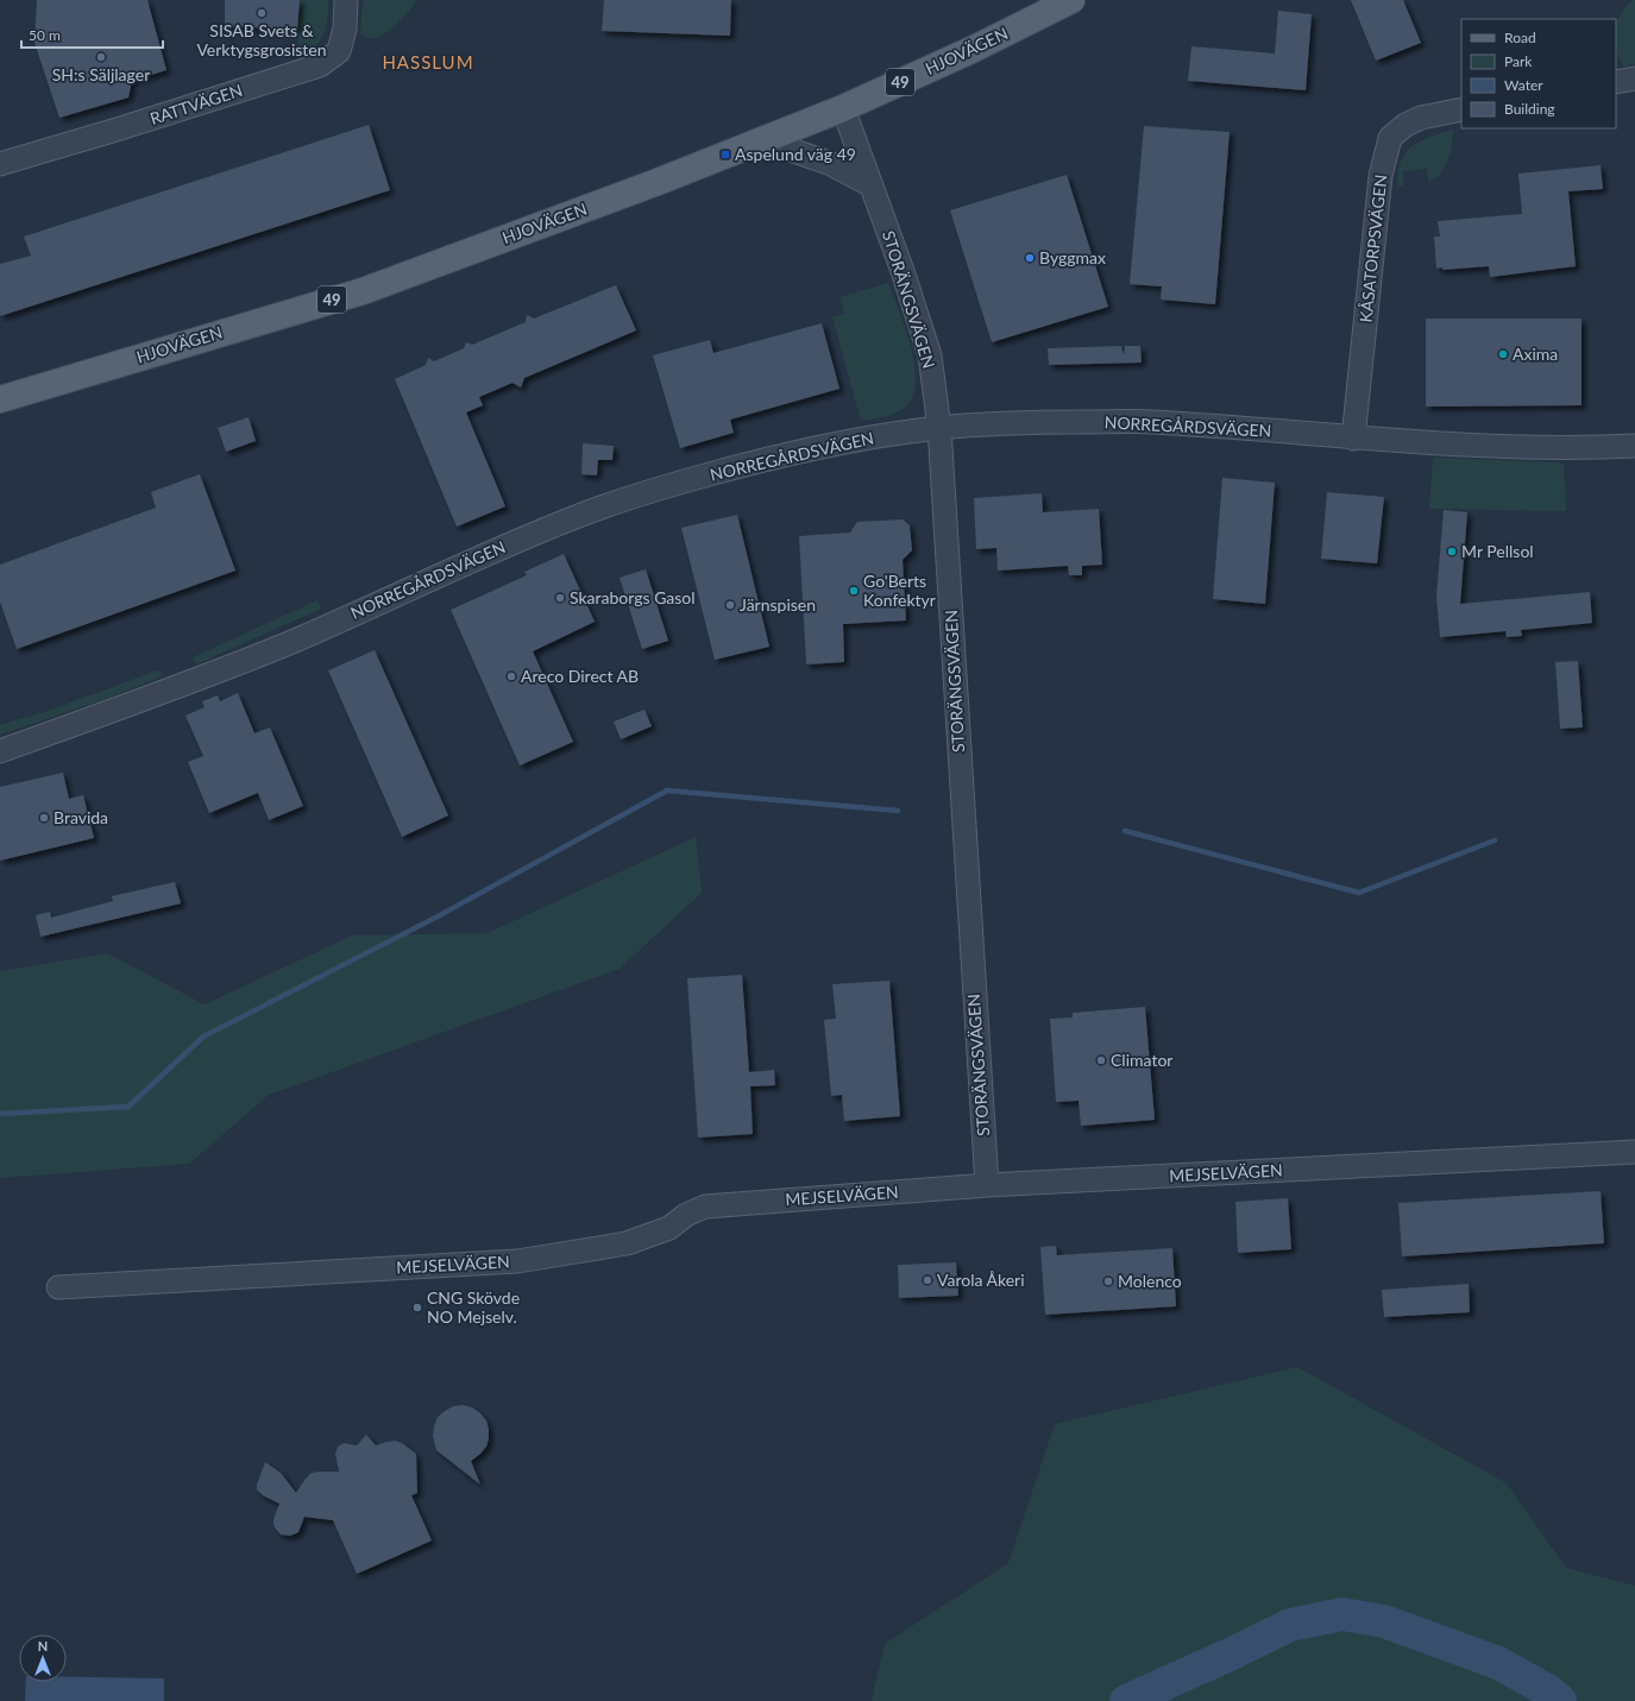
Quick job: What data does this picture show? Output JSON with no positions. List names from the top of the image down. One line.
{"streets":{"main road":["HJOVÄGEN","49"],"street":["RATTVÄGEN","KÅSATORPSVÄGEN","STORÄNGSVÄGEN","NORREGÅRDSVÄGEN","MEJSELVÄGEN"]},"crossings":[["HJOVÄGEN","STORÄNGSVÄGEN"],["KÅSATORPSVÄGEN","NORREGÅRDSVÄGEN"],["STORÄNGSVÄGEN","NORREGÅRDSVÄGEN"],["STORÄNGSVÄGEN","MEJSELVÄGEN"]],"districts":["HASSLUM"],"places":{"other":["SISAB Svets & Verktygsgrosisten","SH:s Säljlager","Byggmax","Axima","Mr Pellsol","Go'Berts Konfektyr","Skaraborgs Gasol","Järnspisen","Areco Direct AB","Bravida","Climator","Varola Åkeri","Molenco","CNG Skövde NO Mejselv."],"transit":["Aspelund väg 49"]},"legend":["Road","Park","Water","Building"],"scale_bar":"50 m","north":"top"}
